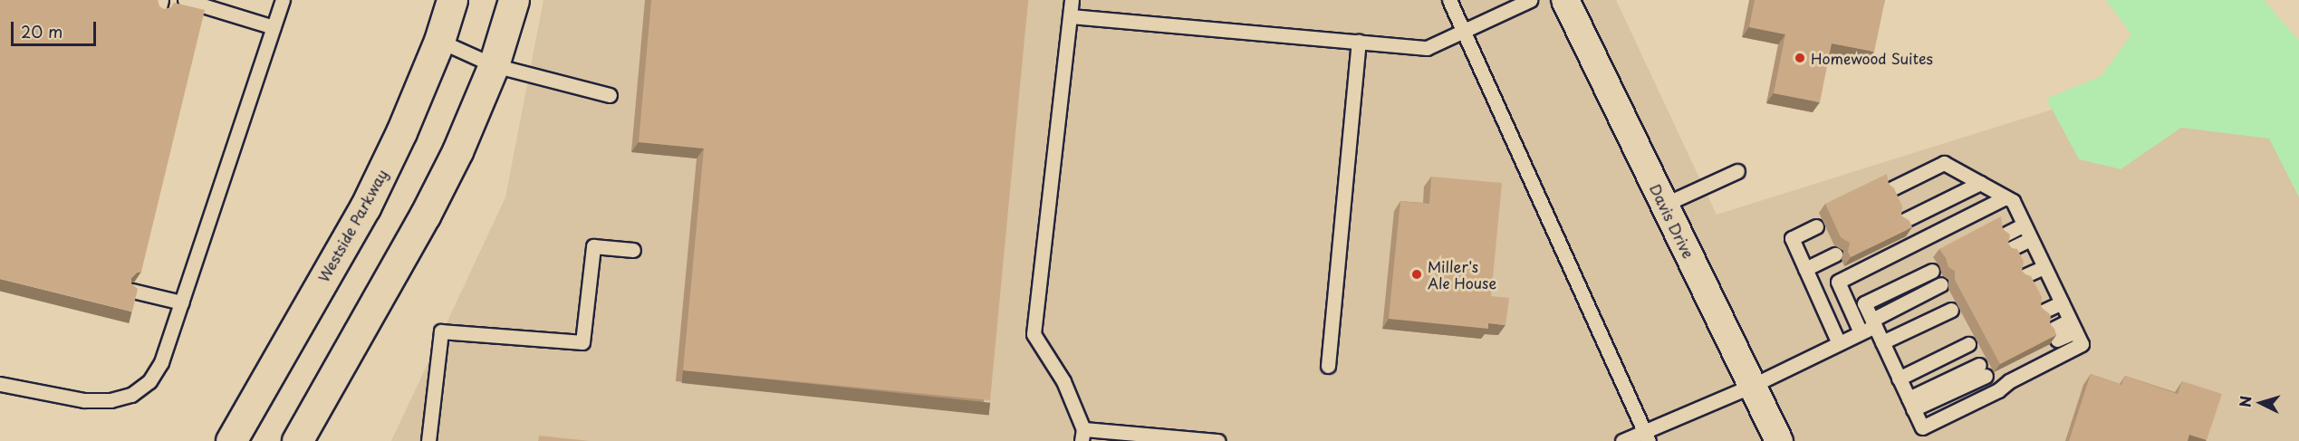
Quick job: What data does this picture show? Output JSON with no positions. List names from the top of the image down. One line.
{"streets":{"main road":["Westside Parkway"],"street":["Davis Drive"]},"places":["Homewood Suites","Miller's Ale House"],"scale_bar":"20 m","north":"left"}
